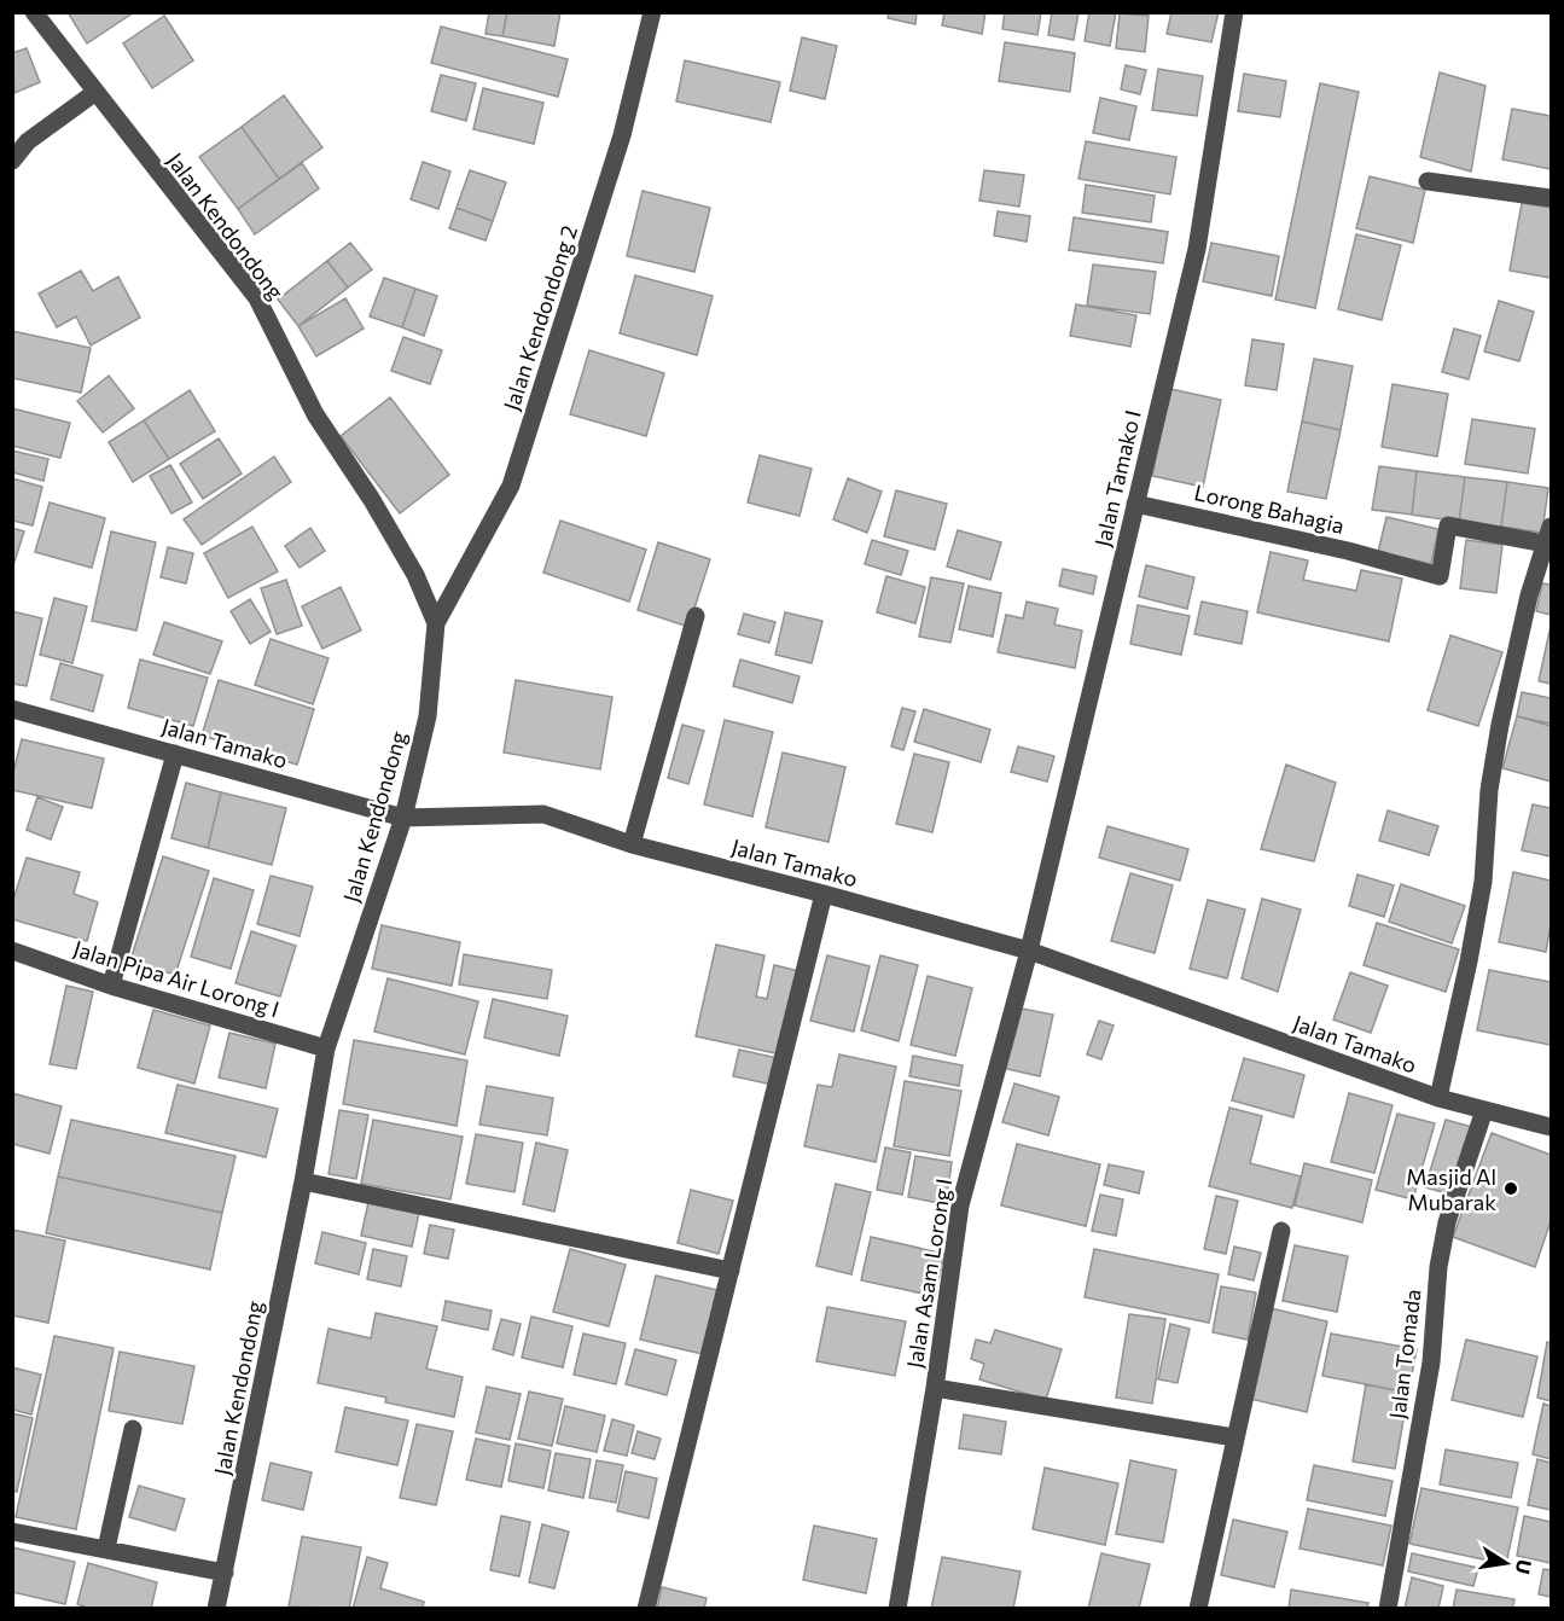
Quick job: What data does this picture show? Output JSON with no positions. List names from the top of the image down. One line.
{"streets":{"street":["Jalan Kendondong","Jalan Kendondong 2","Jalan Tamako I","Lorong Bahagia","Jalan Tamako","Jalan Pipa Air Lorong I","Jalan Asam Lorong I","Jalan Tomada"]},"crossings":[["Jalan Kendondong","Jalan Kendondong 2"],["Jalan Kendondong","Jalan Tamako"],["Jalan Kendondong","Jalan Pipa Air Lorong I"],["Jalan Tamako I","Lorong Bahagia"],["Jalan Tamako I","Jalan Tamako"],["Jalan Tamako I","Jalan Asam Lorong I"],["Jalan Tamako","Jalan Asam Lorong I"],["Jalan Tamako","Jalan Tomada"]],"places":["Masjid Al Mubarak"],"north":"right"}
